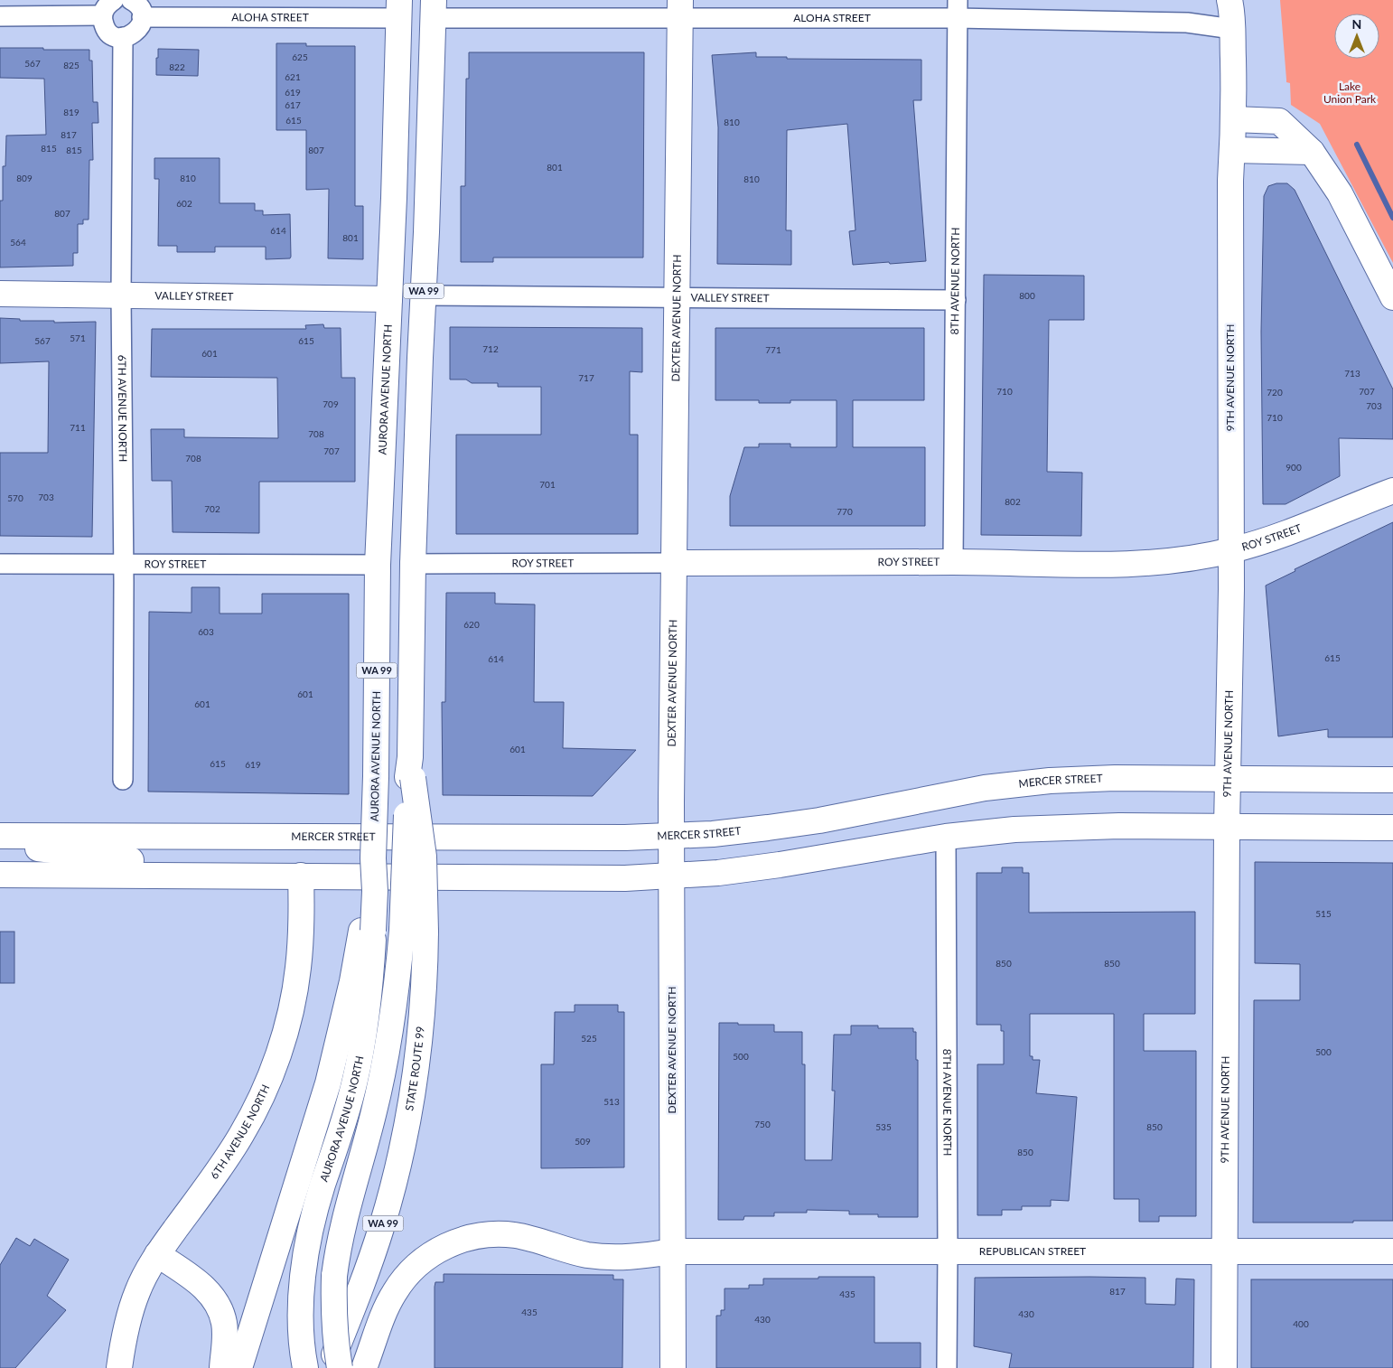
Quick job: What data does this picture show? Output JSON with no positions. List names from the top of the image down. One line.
{"streets":{"main road":["WA 99","VALLEY STREET","DEXTER AVENUE NORTH","9TH AVENUE NORTH","AURORA AVENUE NORTH","6TH AVENUE NORTH","ROY STREET","MERCER STREET","STATE ROUTE 99","REPUBLICAN STREET"],"street":["ALOHA STREET","8TH AVENUE NORTH"]},"crossings":[["ALOHA STREET","8TH AVENUE NORTH"],["ALOHA STREET","WA 99"],["ALOHA STREET","DEXTER AVENUE NORTH"],["ALOHA STREET","9TH AVENUE NORTH"],["ALOHA STREET","AURORA AVENUE NORTH"],["8TH AVENUE NORTH","VALLEY STREET"],["8TH AVENUE NORTH","ROY STREET"],["8TH AVENUE NORTH","REPUBLICAN STREET"],["WA 99","VALLEY STREET"],["WA 99","AURORA AVENUE NORTH"],["WA 99","ROY STREET"],["WA 99","STATE ROUTE 99"],["VALLEY STREET","DEXTER AVENUE NORTH"],["VALLEY STREET","AURORA AVENUE NORTH"],["VALLEY STREET","6TH AVENUE NORTH"],["DEXTER AVENUE NORTH","ROY STREET"],["DEXTER AVENUE NORTH","MERCER STREET"],["DEXTER AVENUE NORTH","REPUBLICAN STREET"],["9TH AVENUE NORTH","ROY STREET"],["9TH AVENUE NORTH","MERCER STREET"],["9TH AVENUE NORTH","REPUBLICAN STREET"],["AURORA AVENUE NORTH","ROY STREET"],["6TH AVENUE NORTH","ROY STREET"]],"parks":["Lake Union Park"],"house_numbers":["625","567","825","822","621","619","617","819","615","810","817","815","815","807","801","809","810","810","602","807","614","801","564","800","571","567","615","712","771","601","713","717","710","707","720","709","703","710","711","708","707","708","900","701","703","570","802","702","770","620","603","615","614","601","601","601","615","619","515","850","850","525","500","500","513","750","535","850","509","850","817","435","435","430","430","400"],"north":"top"}
